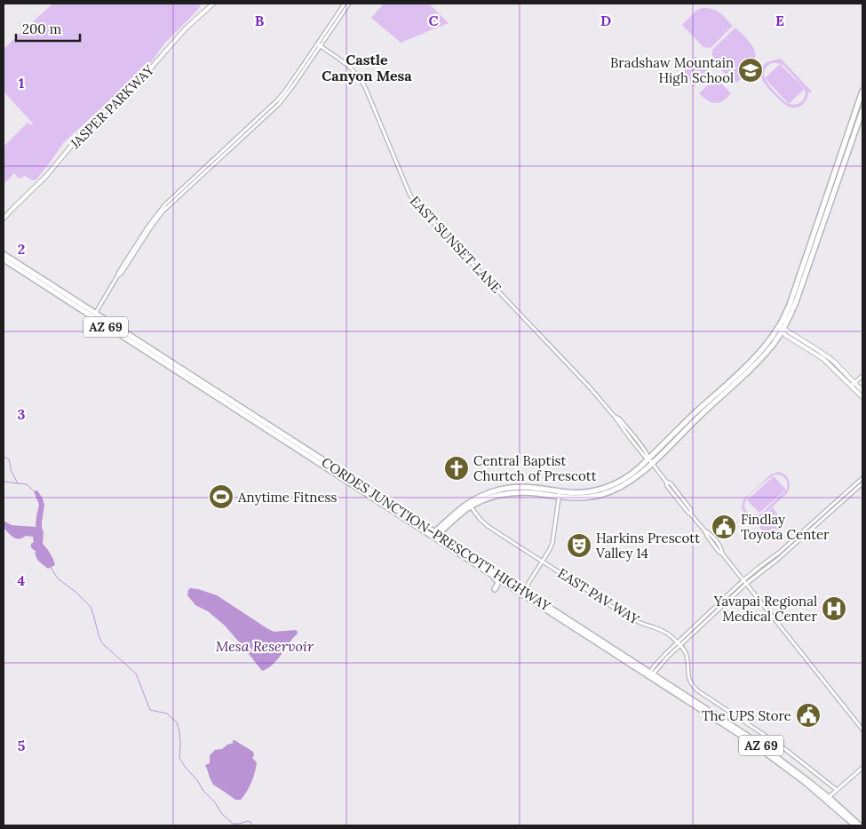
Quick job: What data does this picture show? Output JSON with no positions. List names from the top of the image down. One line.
{"streets":{"main road":["JASPER PARKWAY","AZ 69","CORDES JUNCTION–PRESCOTT HIGHWAY"],"street":["EAST SUNSET LANE","EAST PAV WAY"]},"districts":["Castle Canyon Mesa"],"water":["Mesa Reservoir"],"places":{"school or university":["Bradshaw Mountain High School"],"church":["Central Baptist Churtch of Prescott"],"sports":["Anytime Fitness"],"public building":["Findlay Toyota Center","The UPS Store"],"theatre":["Harkins Prescott Valley 14"],"hospital":["Yavapai Regional Medical Center"]},"scale_bar":"200 m","grid":{"columns":["B","C","D","E"],"rows":["1","2","3","4","5"]}}
